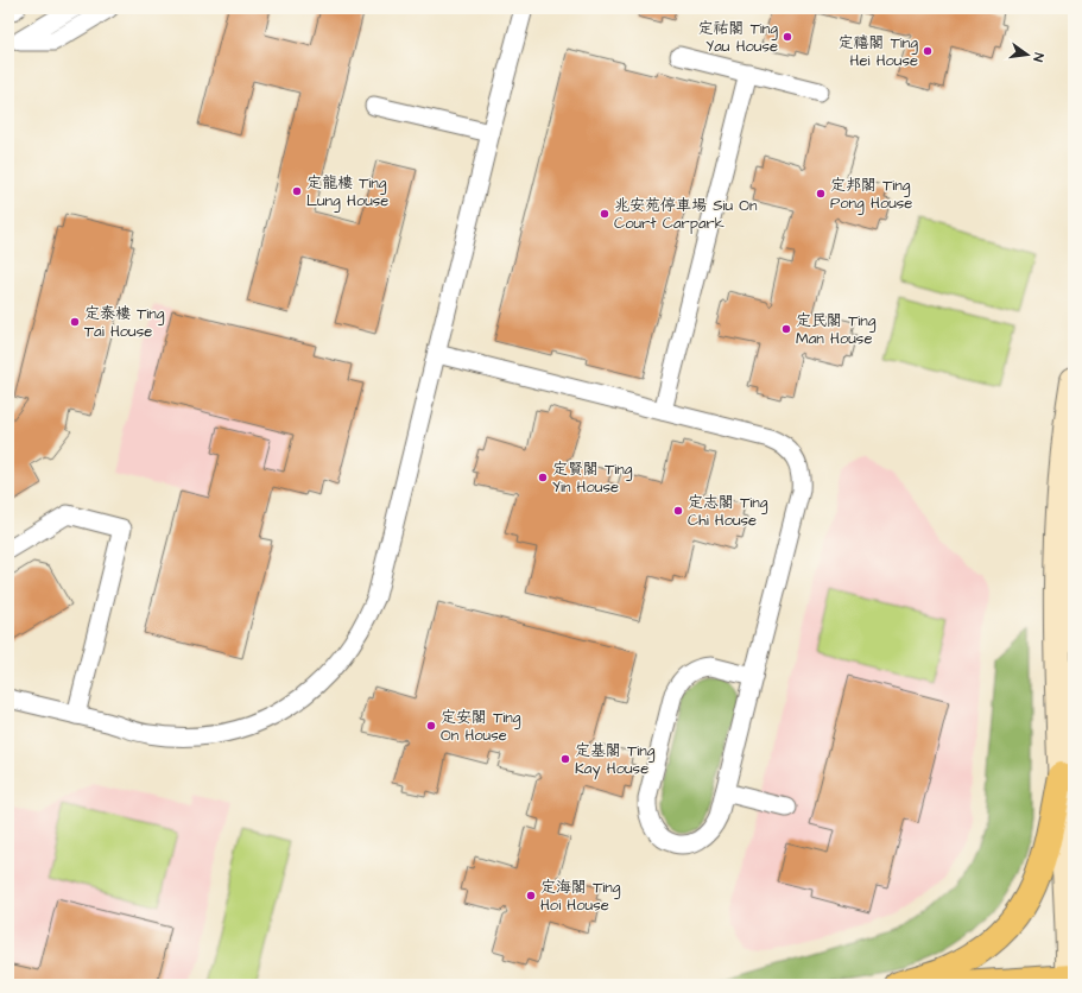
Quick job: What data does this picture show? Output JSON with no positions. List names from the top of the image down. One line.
{"places":["定祐閣 Ting Yau House","定禧閣 Ting Hei House","定龍樓 Ting Lung House","定邦閣 Ting Pong House","兆安苑停車場 Siu On Court Carpark","定泰樓 Ting Tai House","定民閣 Ting Man House","定賢閣 Ting Yin House","定志閣 Ting Chi House","定安閣 Ting On House","定基閣 Ting Kay House","定海閣 Ting Hoi House"],"north":"right"}
